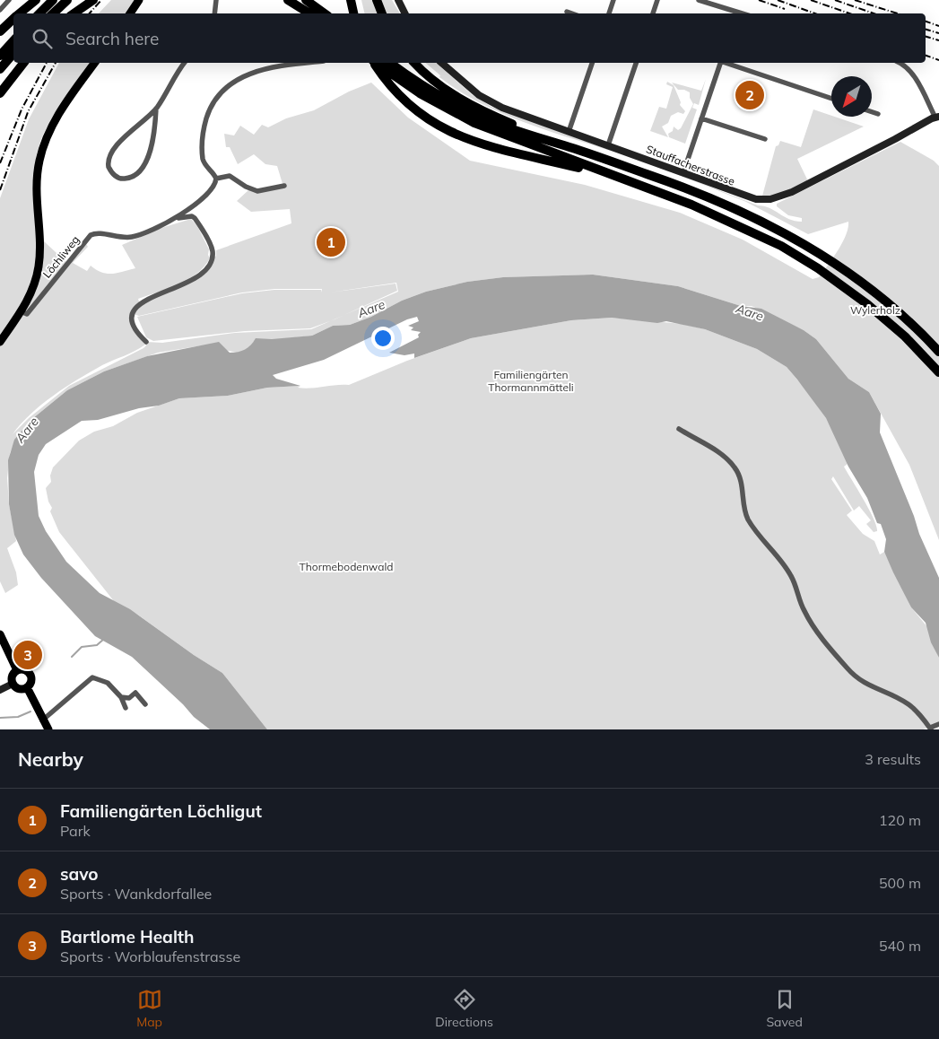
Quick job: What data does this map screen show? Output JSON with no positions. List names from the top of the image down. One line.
{"streets":{"street":["Stauffacherstrasse","Löchliweg"]},"water":["Aare"],"parks":["Wylerholz","Familiengärten Thormannmätteli","Thormebodenwald"],"north":"bottom left","page":{"search":"Search here","pins":["2","1","3"],"heading":["Nearby","3 results"],"list":[{"mark":"1","name":"Familiengärten Löchligut","note":"Park","value":"120 m"},{"mark":"2","name":"savo","note":"Sports · Wankdorfallee","value":"500 m"},{"mark":"3","name":"Bartlome Health","note":"Sports · Worblaufenstrasse","value":"540 m"}],"nav":["Map","Directions","Saved"]}}
